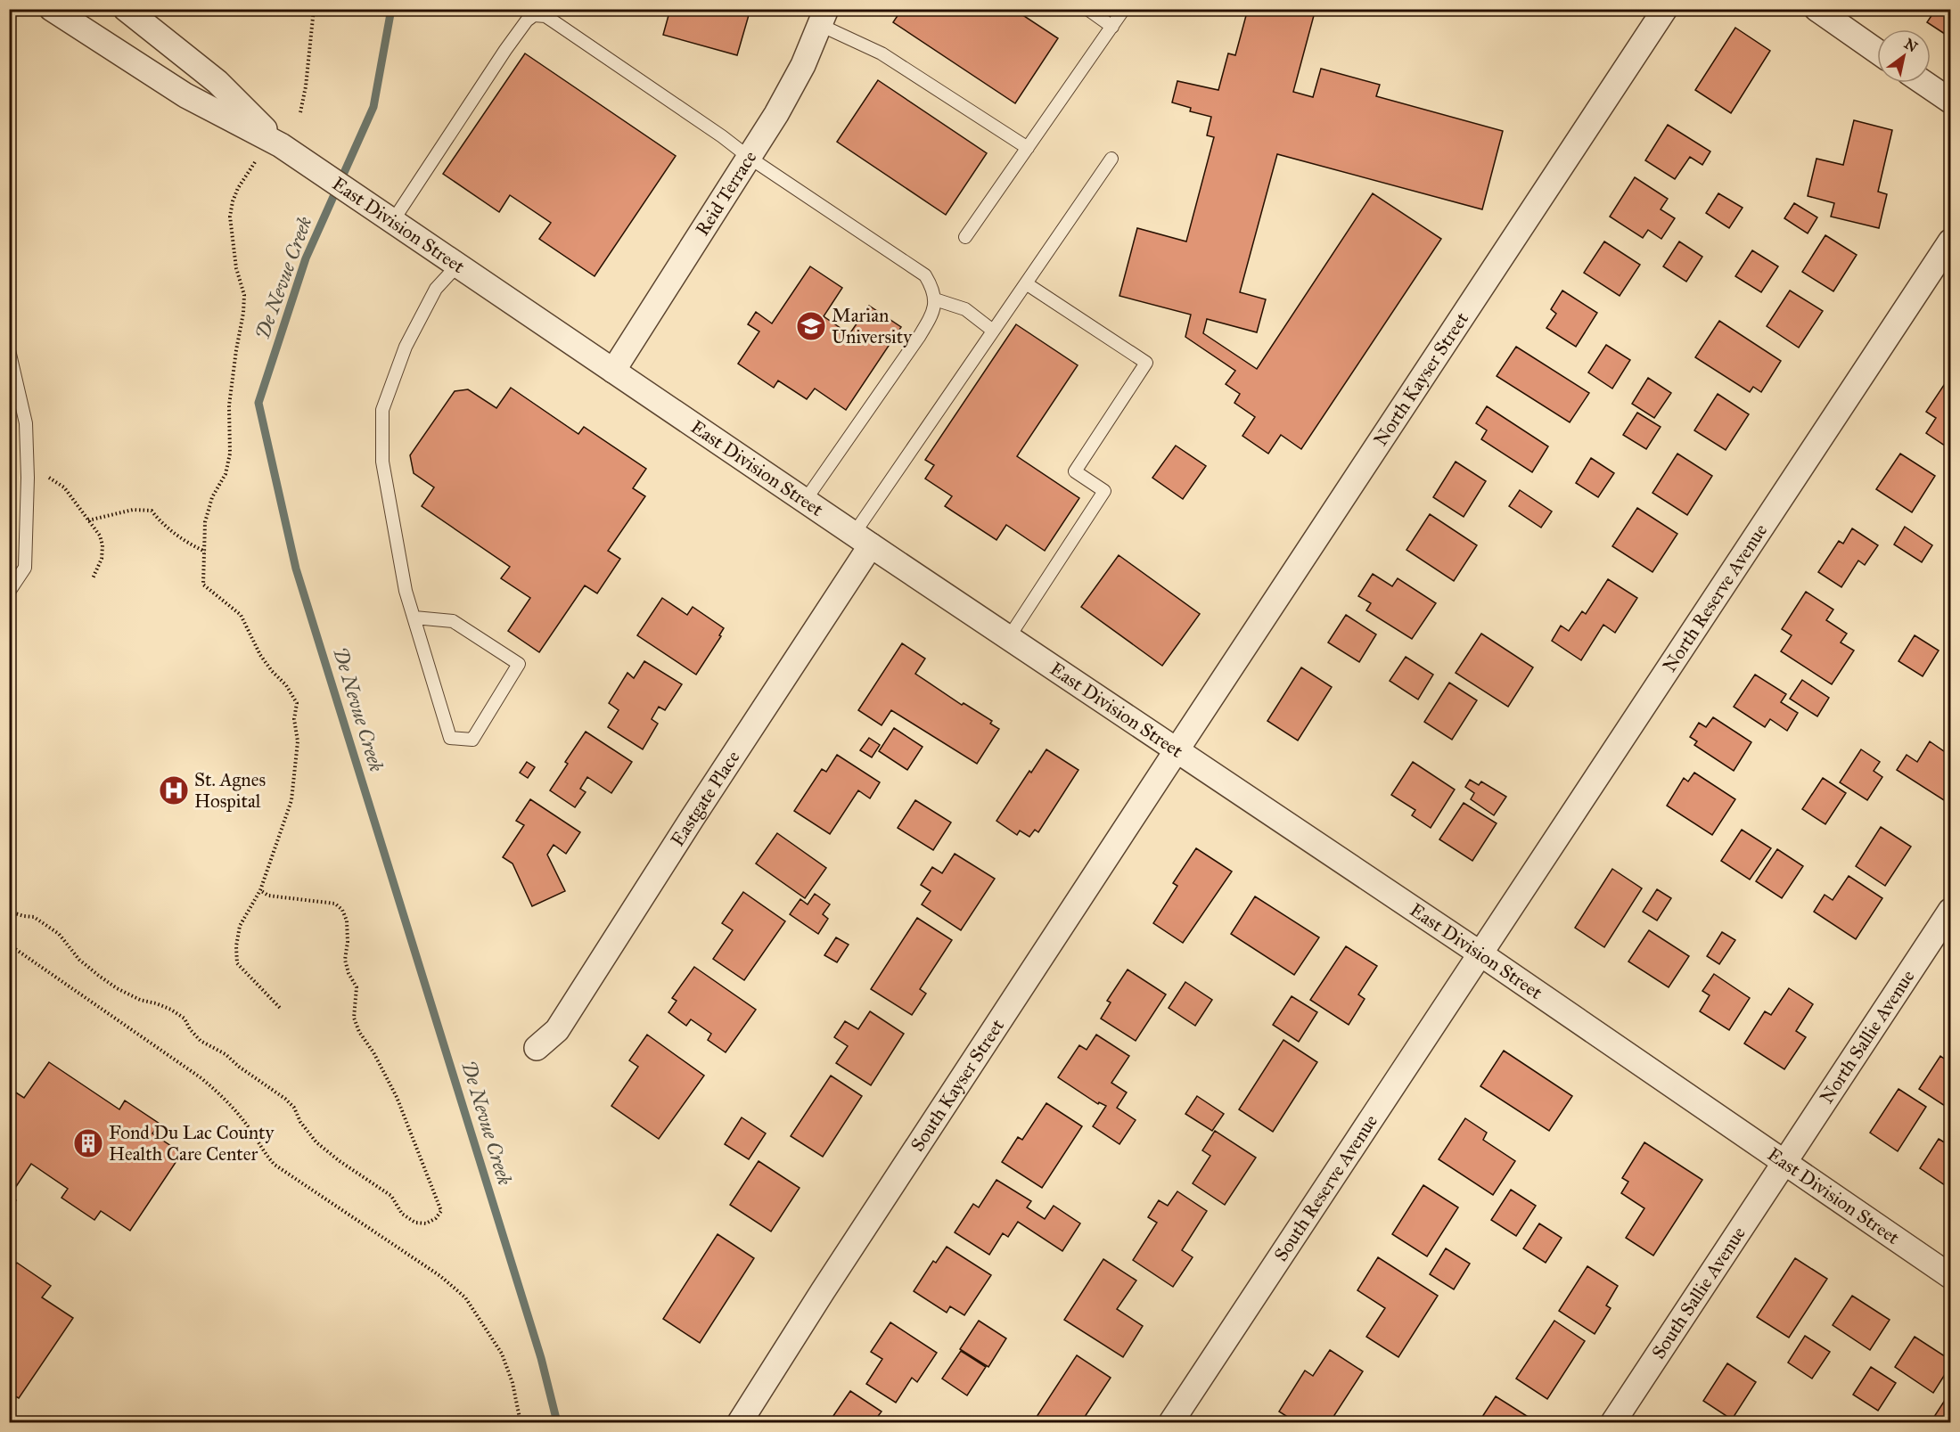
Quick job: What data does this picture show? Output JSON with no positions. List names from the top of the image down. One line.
{"streets":{"street":["Reid Terrace","East Division Street","North Kayser Street","North Reserve Avenue","Eastgate Place","North Sallie Avenue","South Kayser Street","South Reserve Avenue","South Sallie Avenue"]},"crossings":[["Reid Terrace","East Division Street"],["East Division Street","North Kayser Street"],["East Division Street","North Reserve Avenue"],["East Division Street","Eastgate Place"],["East Division Street","North Sallie Avenue"],["East Division Street","South Kayser Street"],["East Division Street","South Reserve Avenue"],["East Division Street","South Sallie Avenue"],["North Kayser Street","South Kayser Street"],["North Reserve Avenue","South Reserve Avenue"],["North Sallie Avenue","South Sallie Avenue"]],"water":["De Nevue Creek"],"places":{"school or university":["Marian University"],"hospital":["St. Agnes Hospital"],"building":["Fond Du Lac County Health Care Center"]},"north":"top right"}
